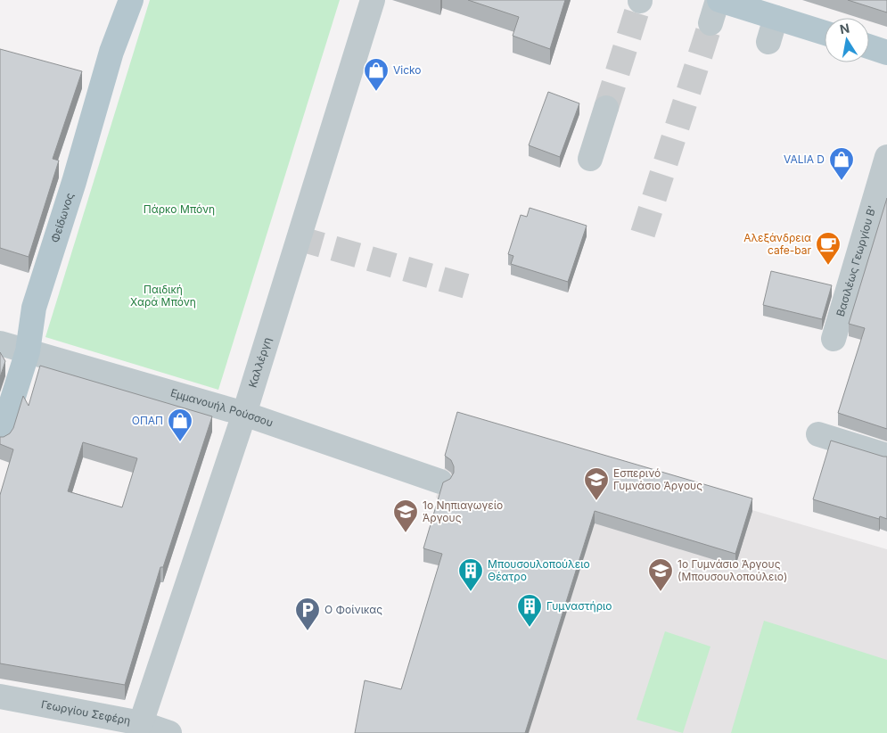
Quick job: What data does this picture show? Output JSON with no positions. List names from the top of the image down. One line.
{"streets":{"main road":["Φείδωνος"],"street":["Βασιλέως Γεωργίου Β'","Καλλέργη","Εμμανουήλ Ρούσσου","Γεωργίου Σεφέρη"]},"crossings":[["Φείδωνος","Εμμανουήλ Ρούσσου"],["Καλλέργη","Εμμανουήλ Ρούσσου"],["Καλλέργη","Γεωργίου Σεφέρη"]],"parks":["Πάρκο Μπόνη","Παιδική Χαρά Μπόνη"],"places":{"shop":["Vicko","VALIA D","ΟΠΑΠ"],"cafe":["Αλεξάνδρεια cafe-bar"],"school or university":["Εσπερινό Γυμνάσιο Άργους","1ο Νηπιαγωγείο Άργους","1ο Γυμνάσιο Άργους (Μπουσουλοπούλειο)"],"building":["Μπουσουλοπούλειο Θέατρο","Γυμναστήριο"],"parking":["Ο Φοίνικας"]},"north":"top"}
